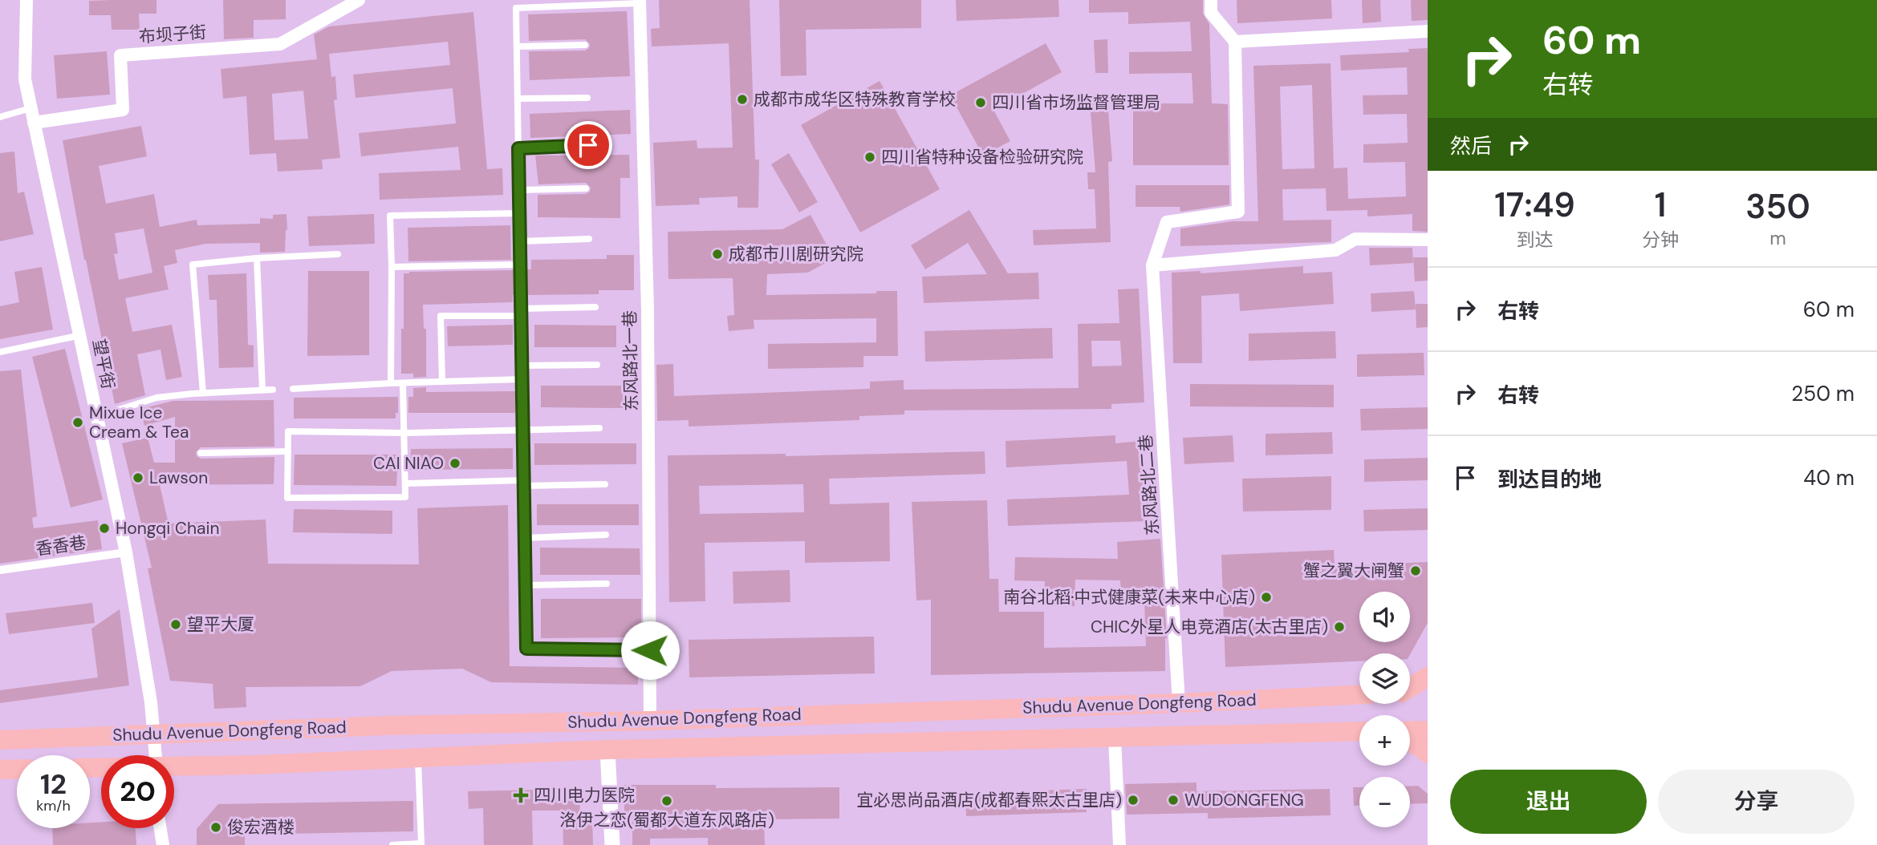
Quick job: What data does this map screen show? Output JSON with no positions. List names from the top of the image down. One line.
{"streets":{"main road":["Shudu Avenue Dongfeng Road"],"street":["布坝子街","东风路北一巷","望平街","东风路北二巷","香香巷"]},"crossings":[["布坝子街","望平街"],["东风路北一巷","Shudu Avenue Dongfeng Road"],["望平街","香香巷"],["望平街","Shudu Avenue Dongfeng Road"],["东风路北二巷","Shudu Avenue Dongfeng Road"]],"places":{"other":["成都市成华区特殊教育学校","四川省市场监督管理局","四川省特种设备检验研究院","成都市川剧研究院","Mixue Ice Cream & Tea","CAI NIAO","Lawson","Hongqi Chain","蟹之翼大闸蟹","南谷北稻·中式健康菜(未来中心店)","望平大厦","CHIC外星人电竞酒店(太古里店)","宜必思尚品酒店(成都春熙太古里店)","WUDONGFENG","洛伊之恋(蜀都大道东风路店)","俊宏酒楼"],"health":["四川电力医院"]},"page":{"turn":["60 m","右转"],"then":"然后","eta":["17:49","到达","1","分钟","350","m"],"list":[{"name":"右转","value":"60 m"},{"name":"右转","value":"250 m"},{"name":"到达目的地","value":"40 m"}],"map_buttons":["+","−"],"speed":"12 km/h","limit":"20","buttons":["退出","分享"]}}
